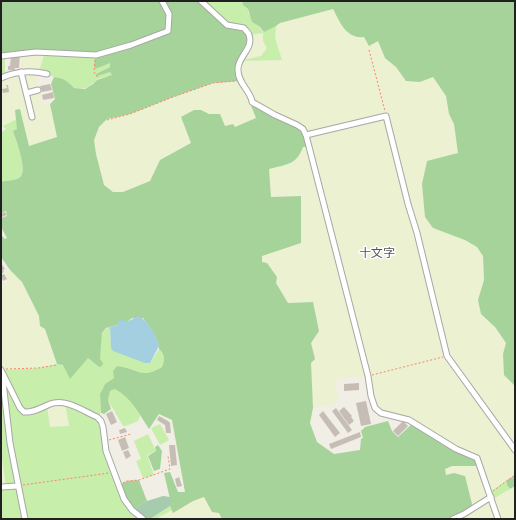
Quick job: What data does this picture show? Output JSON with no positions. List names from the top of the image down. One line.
{"districts":["十文字"]}
